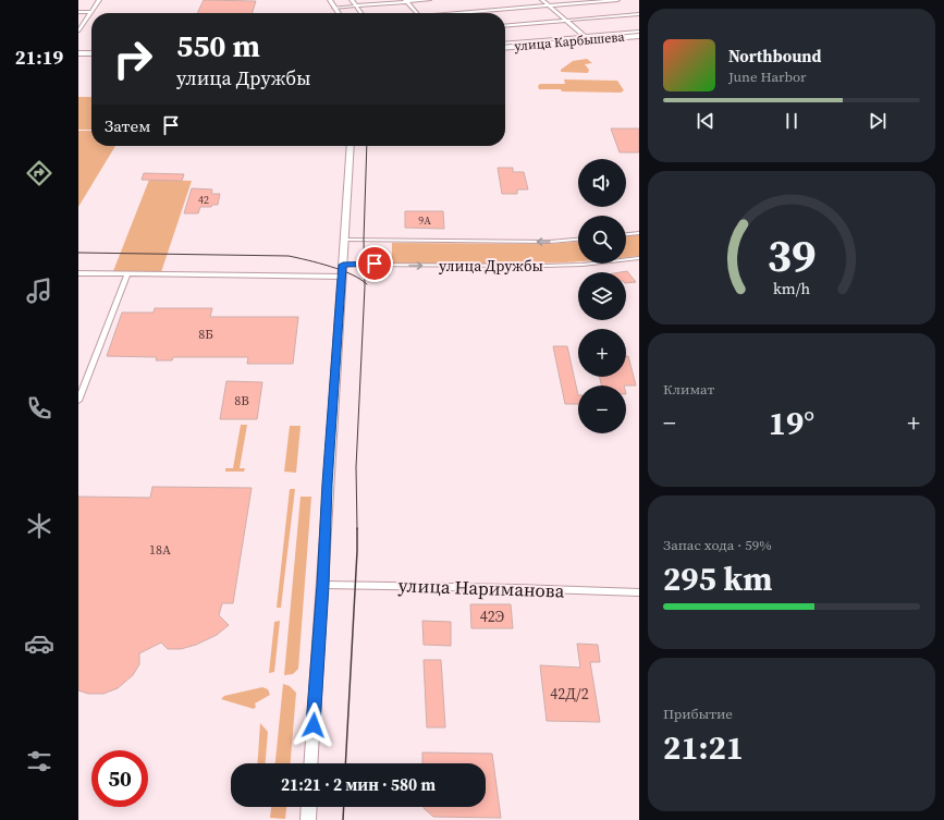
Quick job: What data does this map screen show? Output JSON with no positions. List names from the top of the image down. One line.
{"streets":{"main road":["улица Карбышева"],"street":["улица Дружбы","улица Нариманова"]},"house_numbers":["42","9А","8Б","8В","18А","42Э","42Д/2"],"page":{"tabs":"21:19","turn":["550 m","улица Дружбы"],"song":["Northbound","June Harbor"],"then":"Затем","map_buttons":["+","−"],"tile":["Климат",["Запас хода · 59%","295 km"],["Прибытие","21:21"]],"heat":["−","19°","+"],"limit":"50","trip":"21:21 · 2 мин · 580 m","gauge":["39","km/h"]}}
